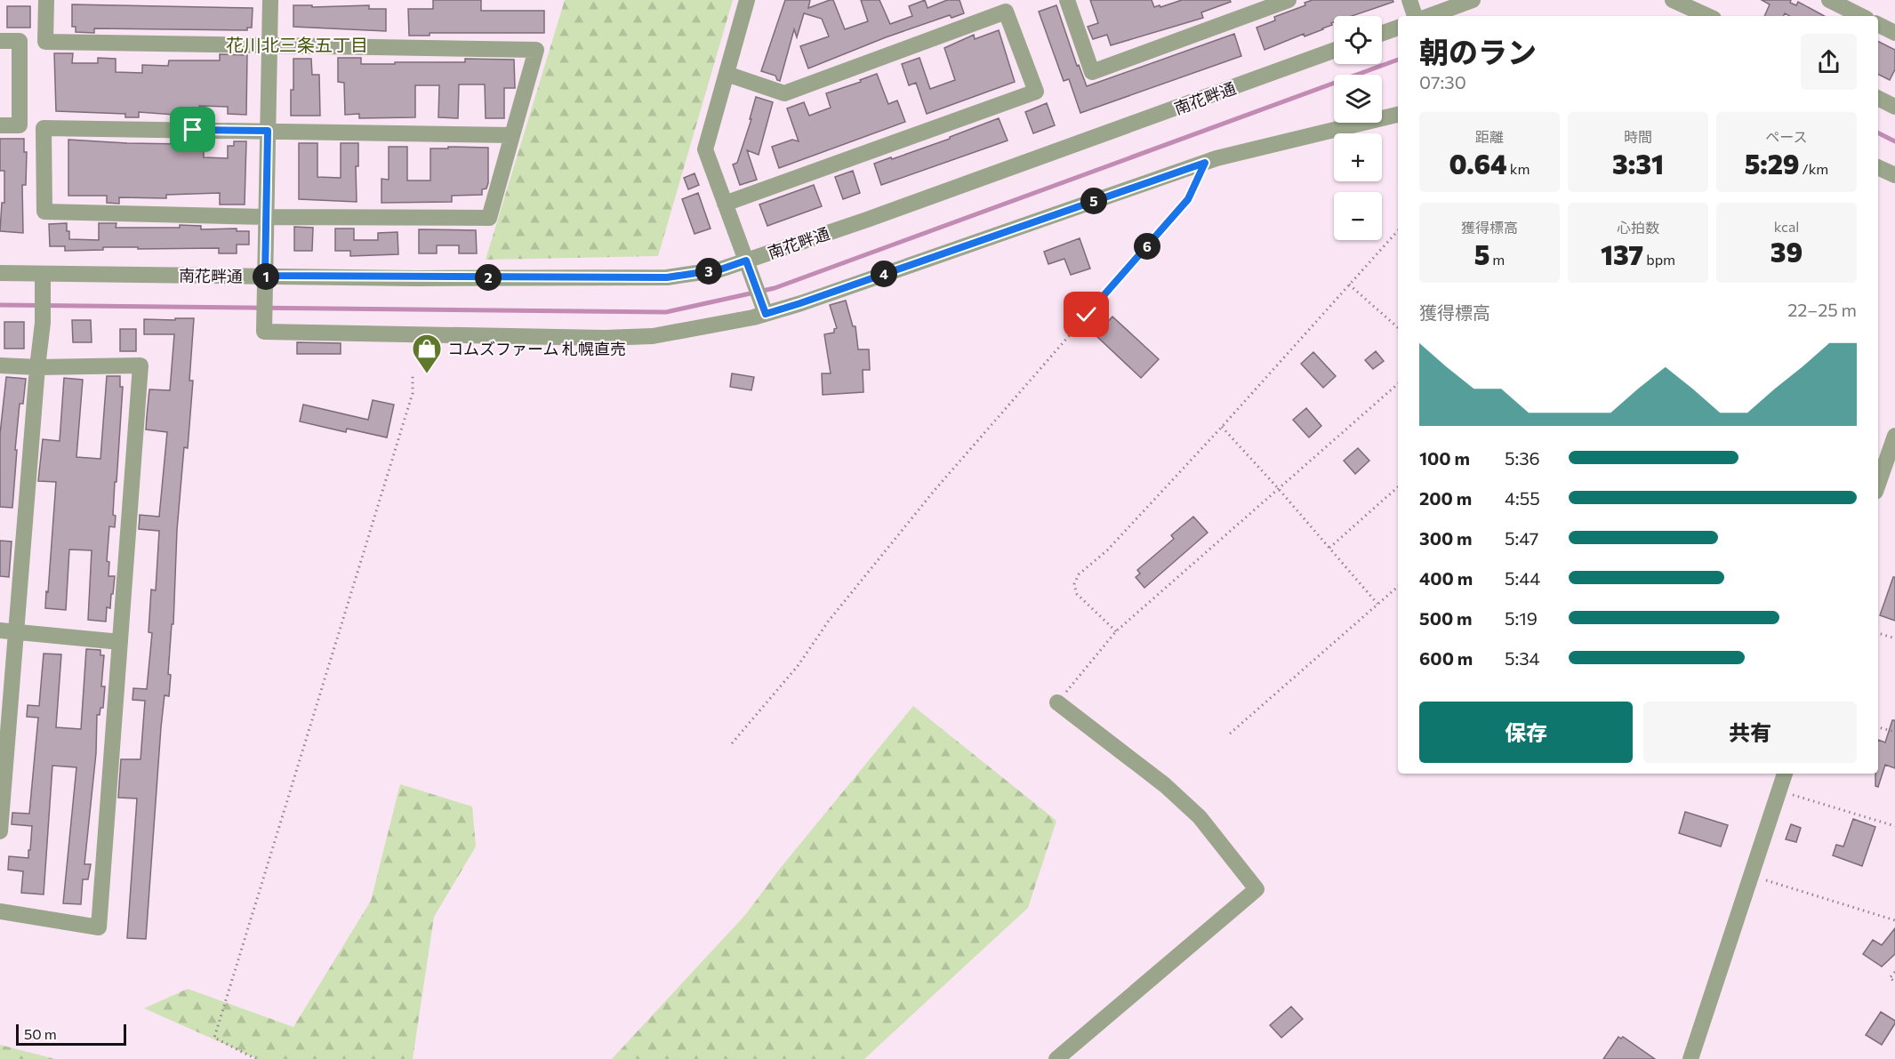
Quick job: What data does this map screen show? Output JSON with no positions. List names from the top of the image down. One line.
{"streets":{"street":["南花畔通"]},"districts":["花川北三条五丁目"],"places":{"shop":["コムズファーム 札幌直売"]},"scale_bar":"50 m","page":{"map_buttons":["+","−"],"heading":["朝のラン","07:30"],"stats":[["距離","0.64 km"],["時間","3:31"],["ペース","5:29 /km"],["獲得標高","5 m"],["心拍数","137 bpm"],["kcal","39"]],"pins":["5","6","3","4","1","2"],"chart":["獲得標高","22–25 m"],"list":[{"name":"100 m","note":"5:36"},{"name":"200 m","note":"4:55"},{"name":"300 m","note":"5:47"},{"name":"400 m","note":"5:44"},{"name":"500 m","note":"5:19"},{"name":"600 m","note":"5:34"}],"buttons":["保存","共有"],"scale":"50 m"}}
